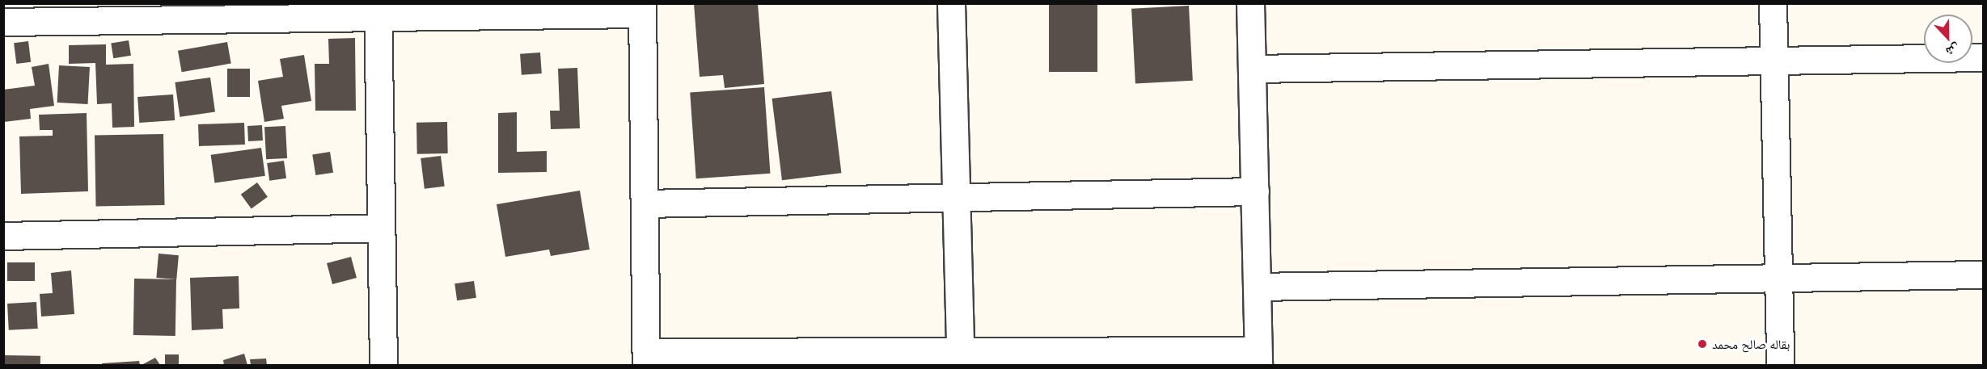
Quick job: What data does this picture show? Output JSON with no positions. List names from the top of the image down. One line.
{"places":["بقاله صالح محمد"],"north":"bottom"}
